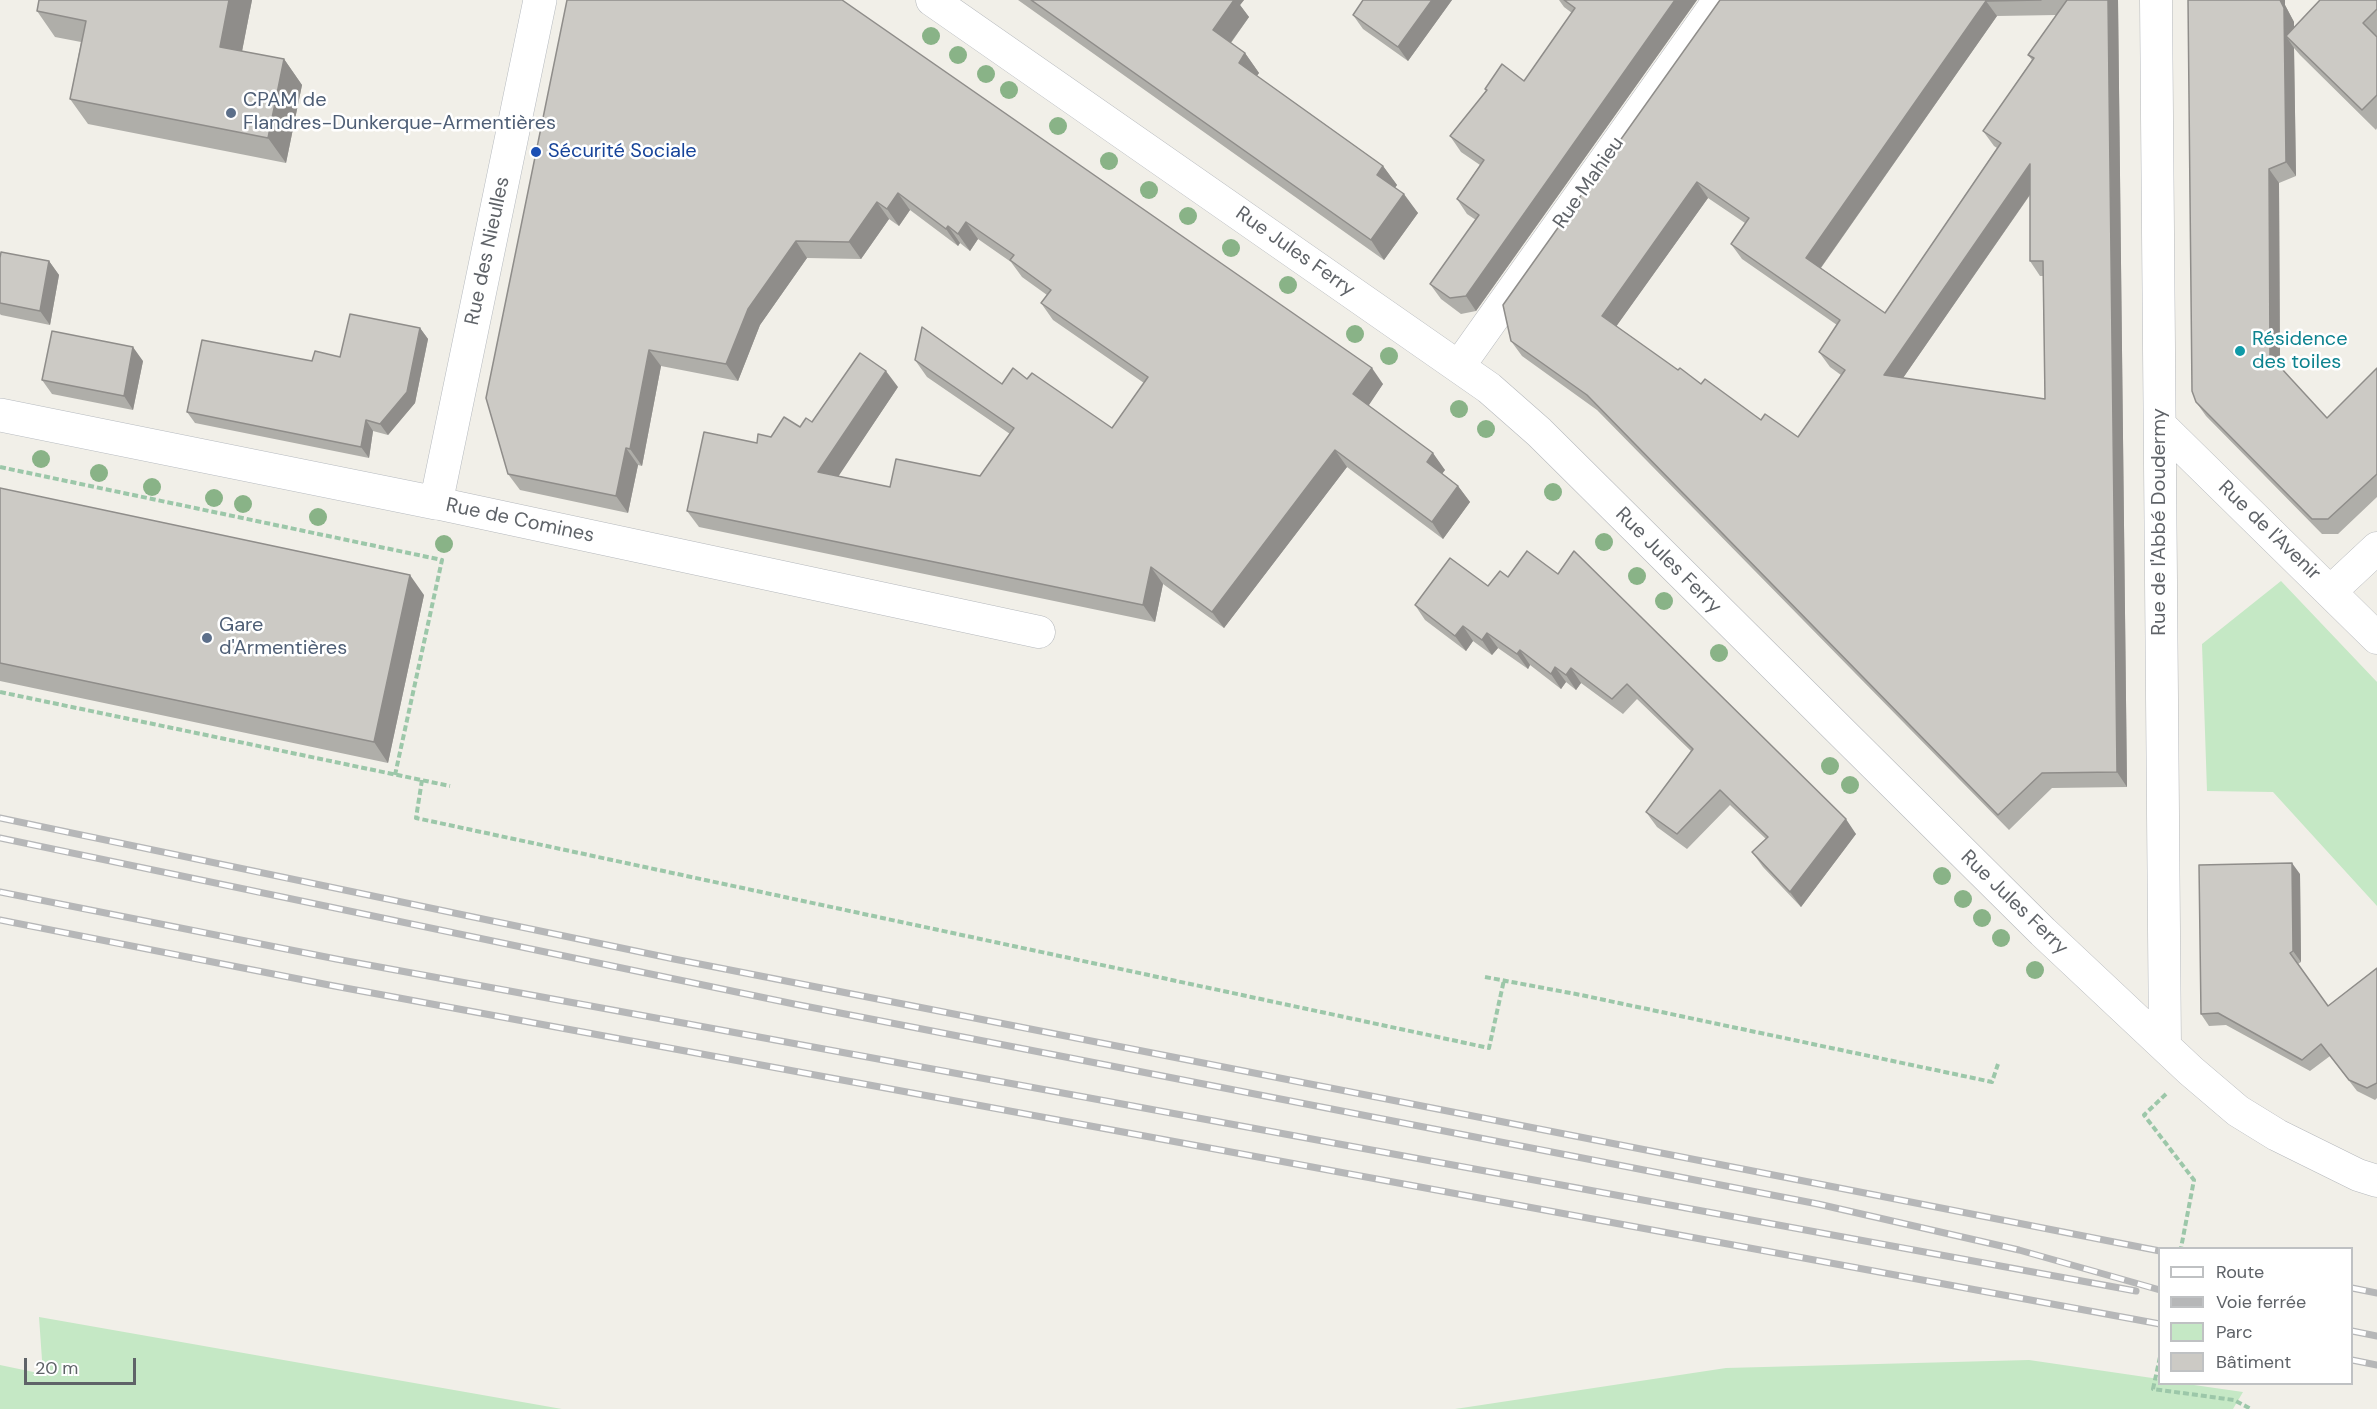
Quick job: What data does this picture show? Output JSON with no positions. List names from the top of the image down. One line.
{"streets":{"street":["Rue Mahieu","Rue des Nieulles","Rue Jules Ferry","Rue de Comines","Rue de l'Abbé Doudermy","Rue de l'Avenir"]},"crossings":[["Rue Mahieu","Rue Jules Ferry"],["Rue des Nieulles","Rue de Comines"],["Rue Jules Ferry","Rue de l'Abbé Doudermy"],["Rue de l'Abbé Doudermy","Rue de l'Avenir"]],"places":["CPAM de Flandres-Dunkerque-Armentières","Sécurité Sociale","Résidence des toiles","Gare d'Armentières"],"legend":["Route","Voie ferrée","Parc","Bâtiment"],"scale_bar":"20 m"}
